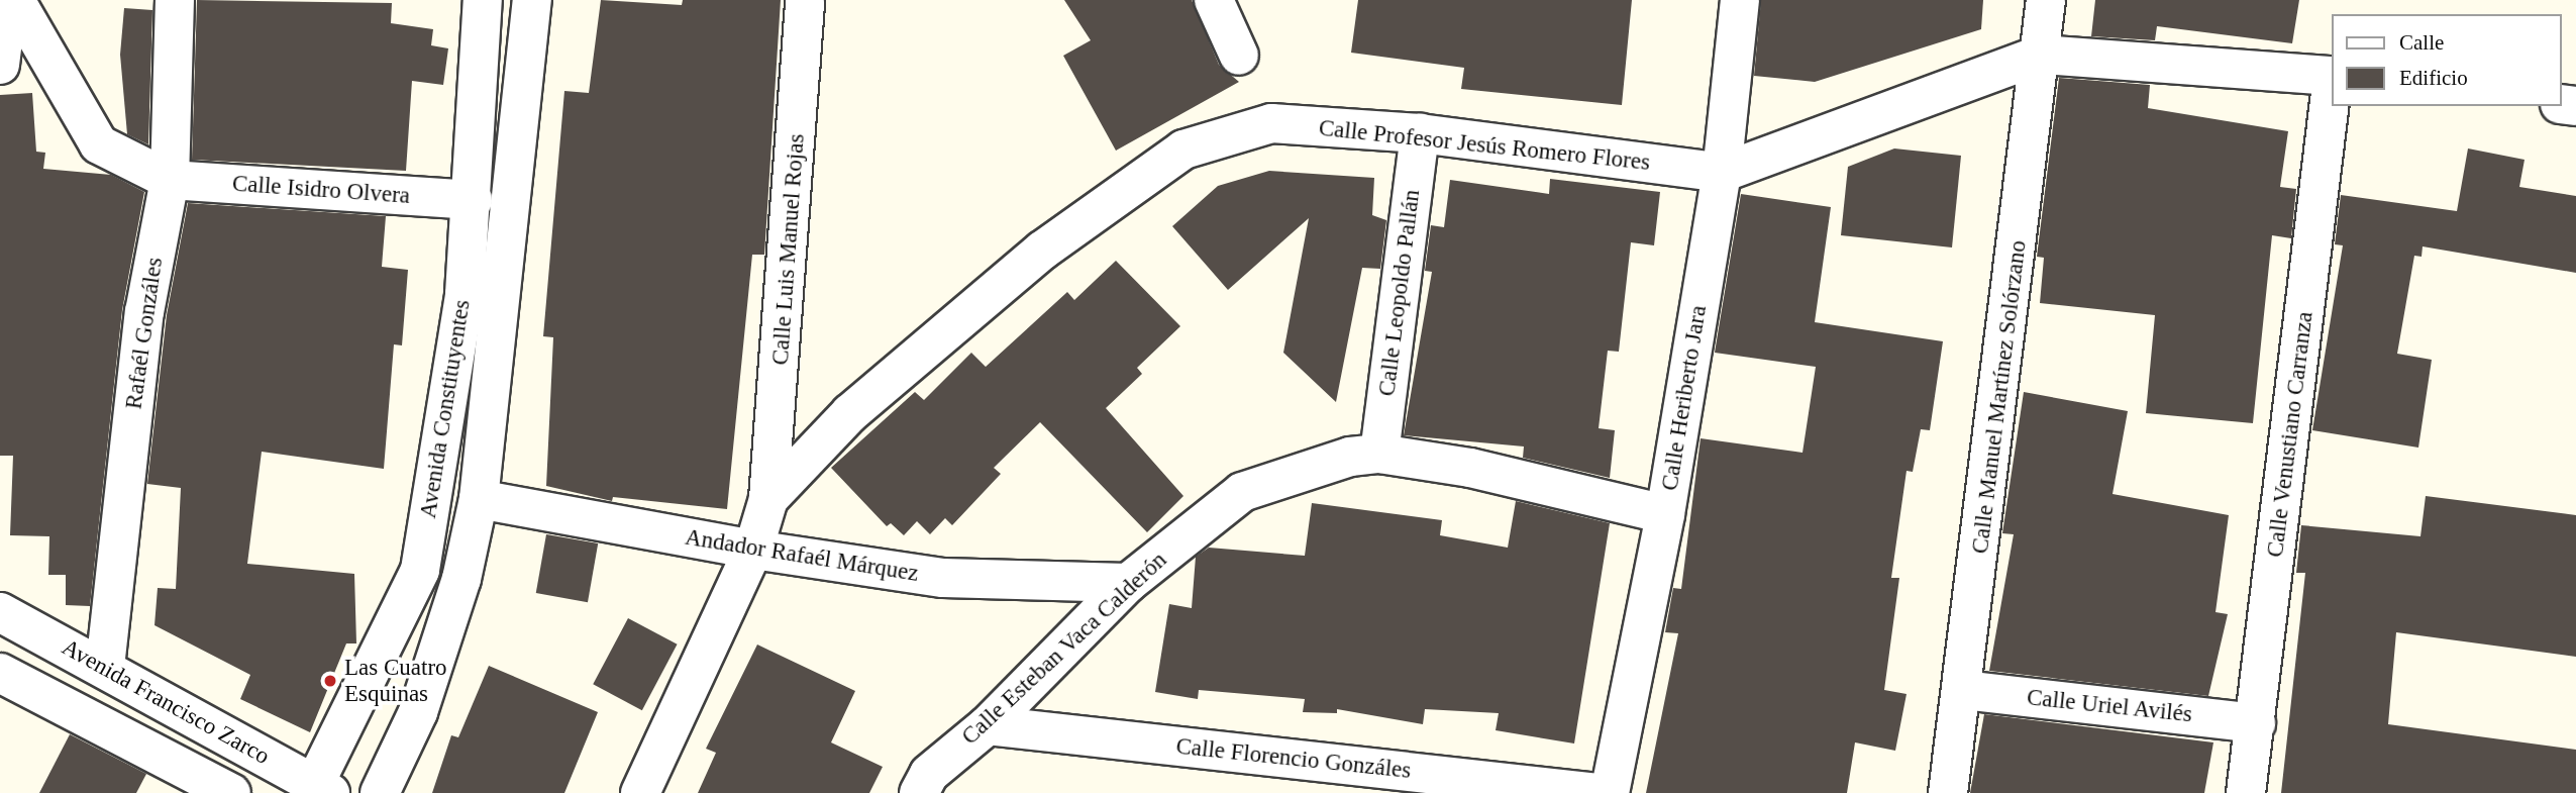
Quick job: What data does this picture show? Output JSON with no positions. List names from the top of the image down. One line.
{"streets":{"street":["Calle Profesor Jesús Romero Flores","Calle Isidro Olvera","Calle Luis Manuel Rojas","Calle Leopoldo Pallán","Rafaél Gonzáles","Calle Manuel Martínez Solórzano","Calle Heriberto Jara","Avenida Constituyentes","Calle Venustiano Carranza","Andador Rafaél Márquez","Calle Esteban Vaca Calderón","Avenida Francisco Zarco","Calle Uriel Avilés","Calle Florencio Gonzáles"]},"crossings":[["Calle Profesor Jesús Romero Flores","Calle Luis Manuel Rojas"],["Calle Profesor Jesús Romero Flores","Calle Leopoldo Pallán"],["Calle Profesor Jesús Romero Flores","Calle Manuel Martínez Solórzano"],["Calle Profesor Jesús Romero Flores","Calle Heriberto Jara"],["Calle Profesor Jesús Romero Flores","Andador Rafaél Márquez"],["Calle Isidro Olvera","Rafaél Gonzáles"],["Calle Isidro Olvera","Avenida Constituyentes"],["Calle Leopoldo Pallán","Calle Esteban Vaca Calderón"],["Rafaél Gonzáles","Avenida Francisco Zarco"],["Calle Manuel Martínez Solórzano","Calle Uriel Avilés"],["Calle Heriberto Jara","Calle Esteban Vaca Calderón"],["Avenida Constituyentes","Andador Rafaél Márquez"],["Avenida Constituyentes","Avenida Francisco Zarco"],["Calle Venustiano Carranza","Calle Uriel Avilés"],["Andador Rafaél Márquez","Calle Esteban Vaca Calderón"],["Calle Esteban Vaca Calderón","Calle Florencio Gonzáles"]],"places":["Las Cuatro Esquinas"],"legend":["Calle","Edificio"]}
